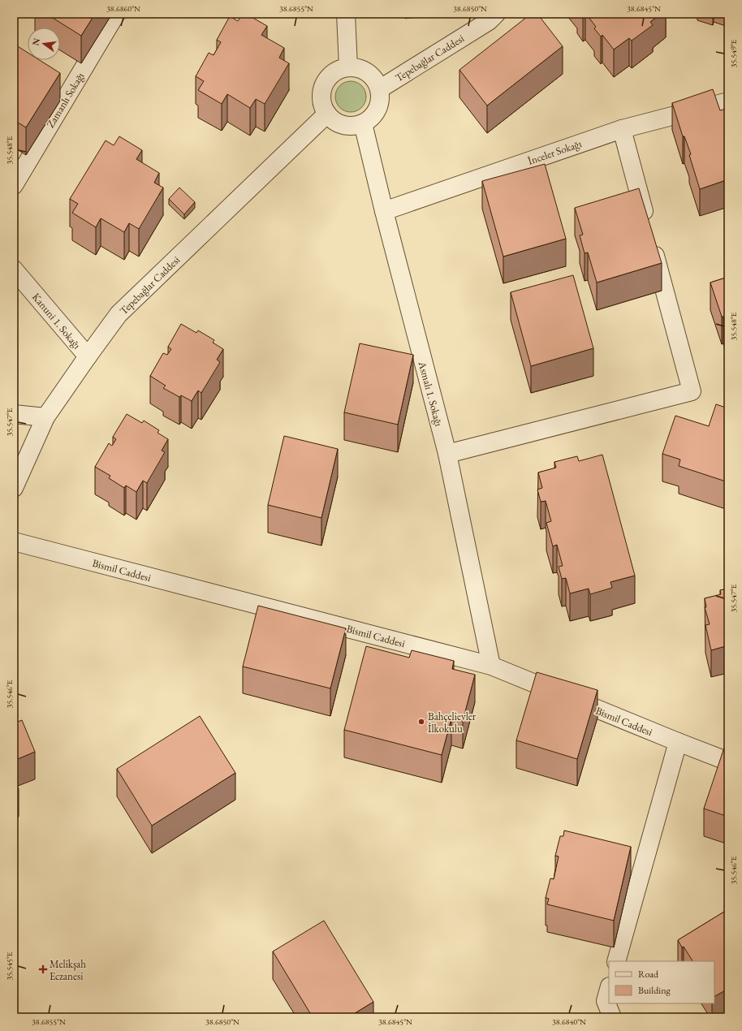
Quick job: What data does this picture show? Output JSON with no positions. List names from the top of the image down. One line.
{"streets":{"street":["Tepebağlar Caddesi","Zamanlı Sokağı","İnceler Sokağı","Kanuni 1. Sokağı","Asmalı 1. Sokağı","Bismil Caddesi"]},"crossings":[["Tepebağlar Caddesi","Kanuni 1. Sokağı"],["Tepebağlar Caddesi","Asmalı 1. Sokağı"],["İnceler Sokağı","Asmalı 1. Sokağı"],["Asmalı 1. Sokağı","Bismil Caddesi"]],"places":{"other":["Bahçelievler İlkokulu"],"health":["Melikşah Eczanesi"]},"legend":["Road","Building"],"north":"left","coordinates":["38.6860°N","38.6855°N","38.6850°N","38.6845°N","35.549°E","35.548°E","35.547°E","35.546°E","35.545°E","38.6840°N"]}
